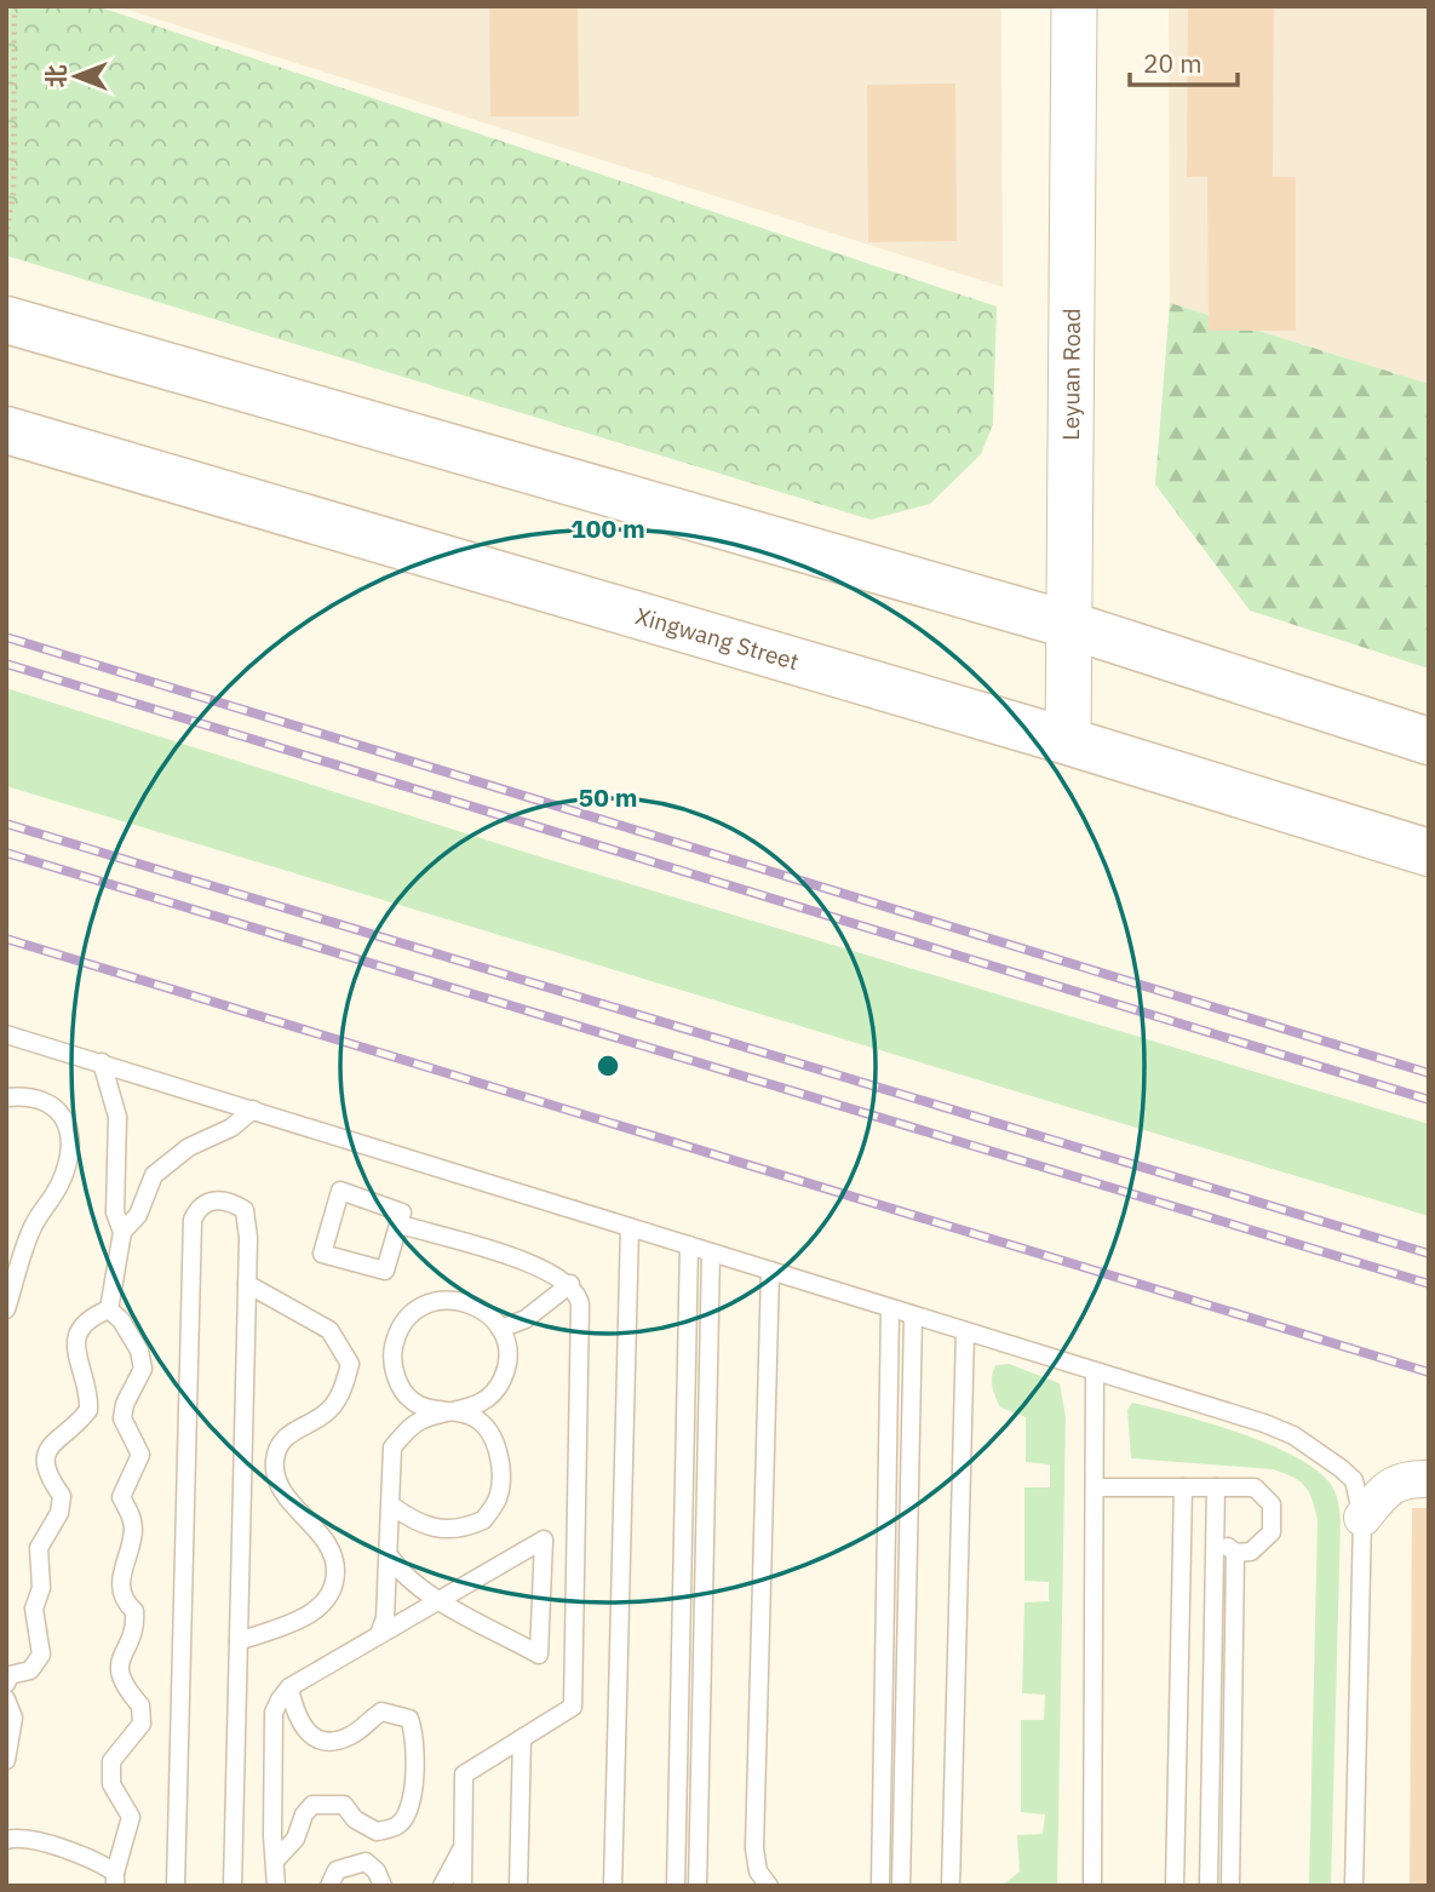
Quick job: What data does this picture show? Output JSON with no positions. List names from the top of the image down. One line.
{"streets":{"main road":["Xingwang Street"],"street":["Leyuan Road"]},"crossings":[["Leyuan Road","Xingwang Street"]],"scale_bar":"20 m","north":"left","rings":["100 m","50 m"]}
